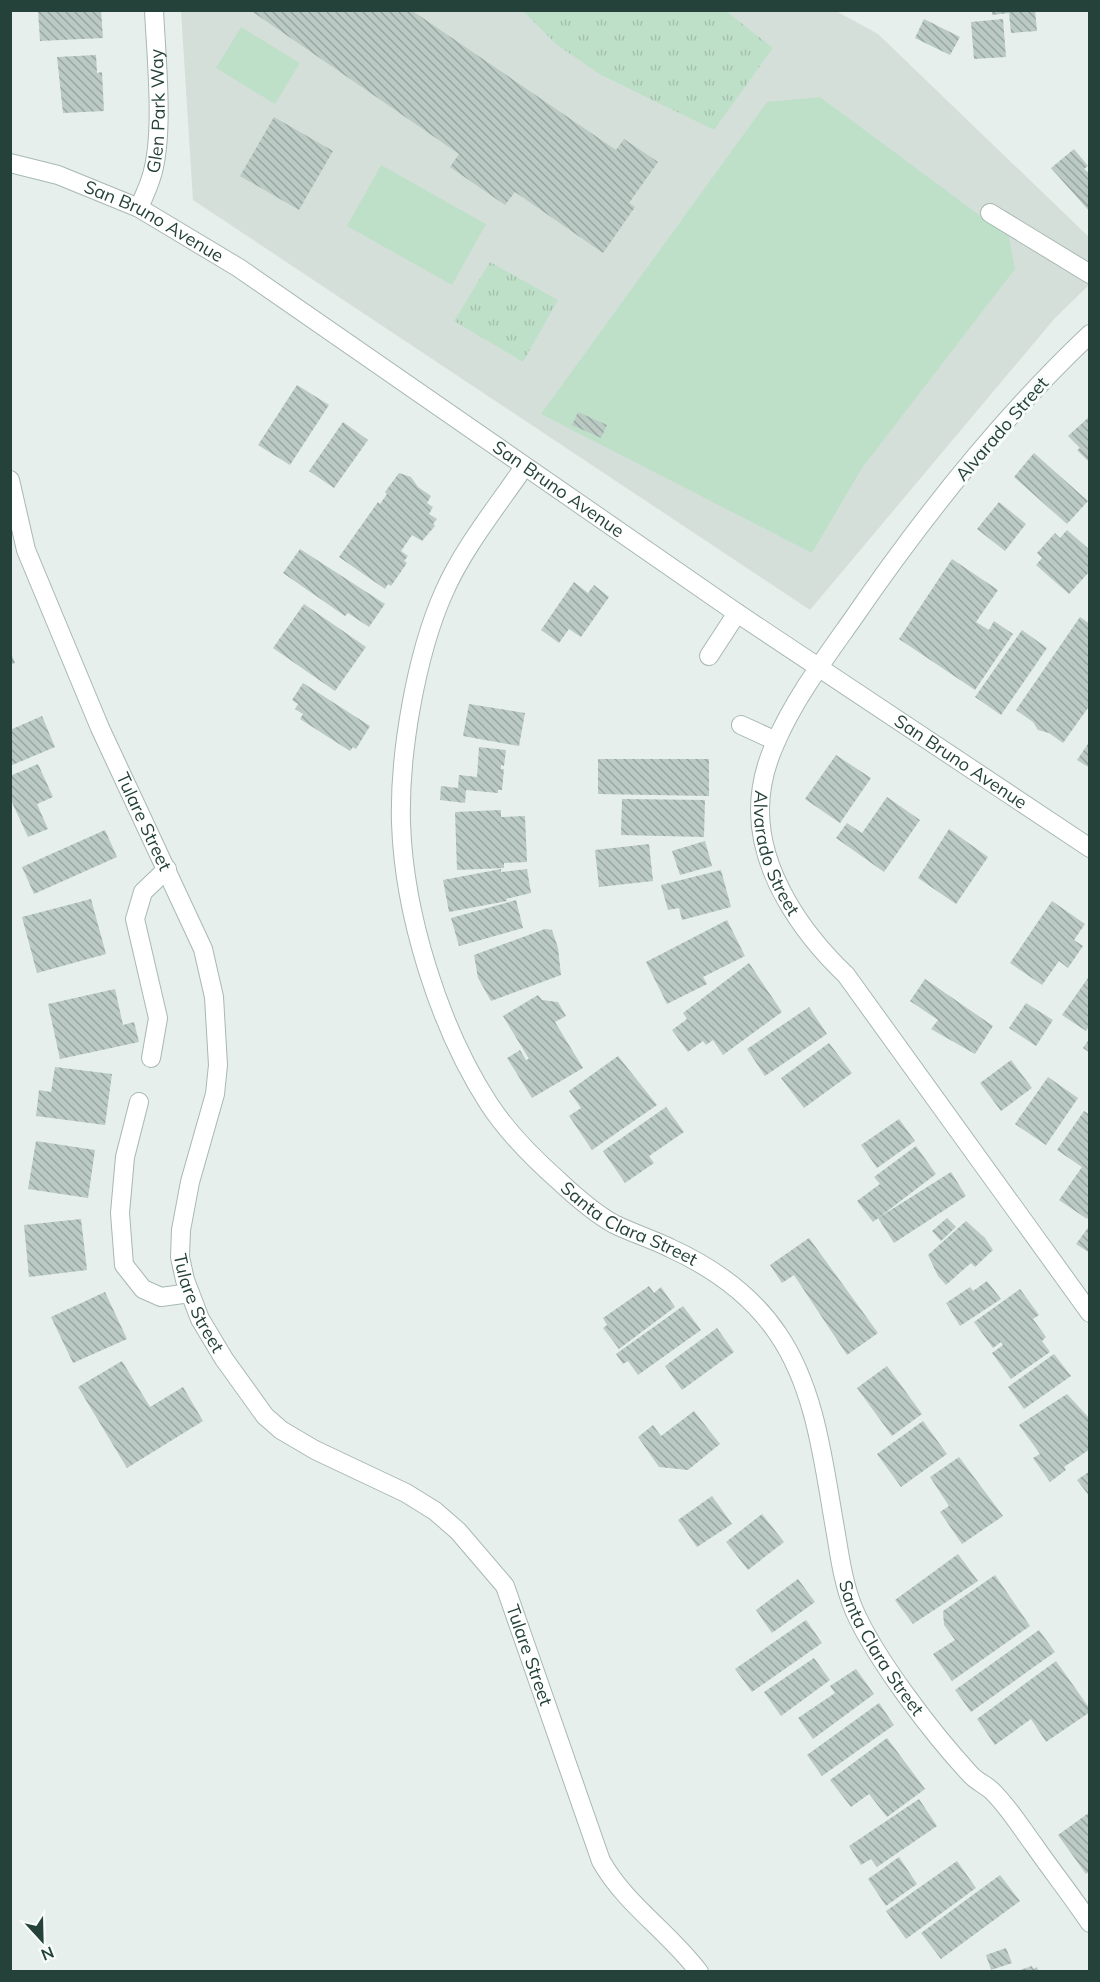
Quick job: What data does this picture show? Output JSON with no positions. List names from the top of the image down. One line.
{"streets":{"street":["Glen Park Way","San Bruno Avenue","Alvarado Street","Tulare Street","Santa Clara Street"]},"crossings":[["Glen Park Way","San Bruno Avenue"],["San Bruno Avenue","Alvarado Street"],["San Bruno Avenue","Santa Clara Street"]],"north":"bottom"}
